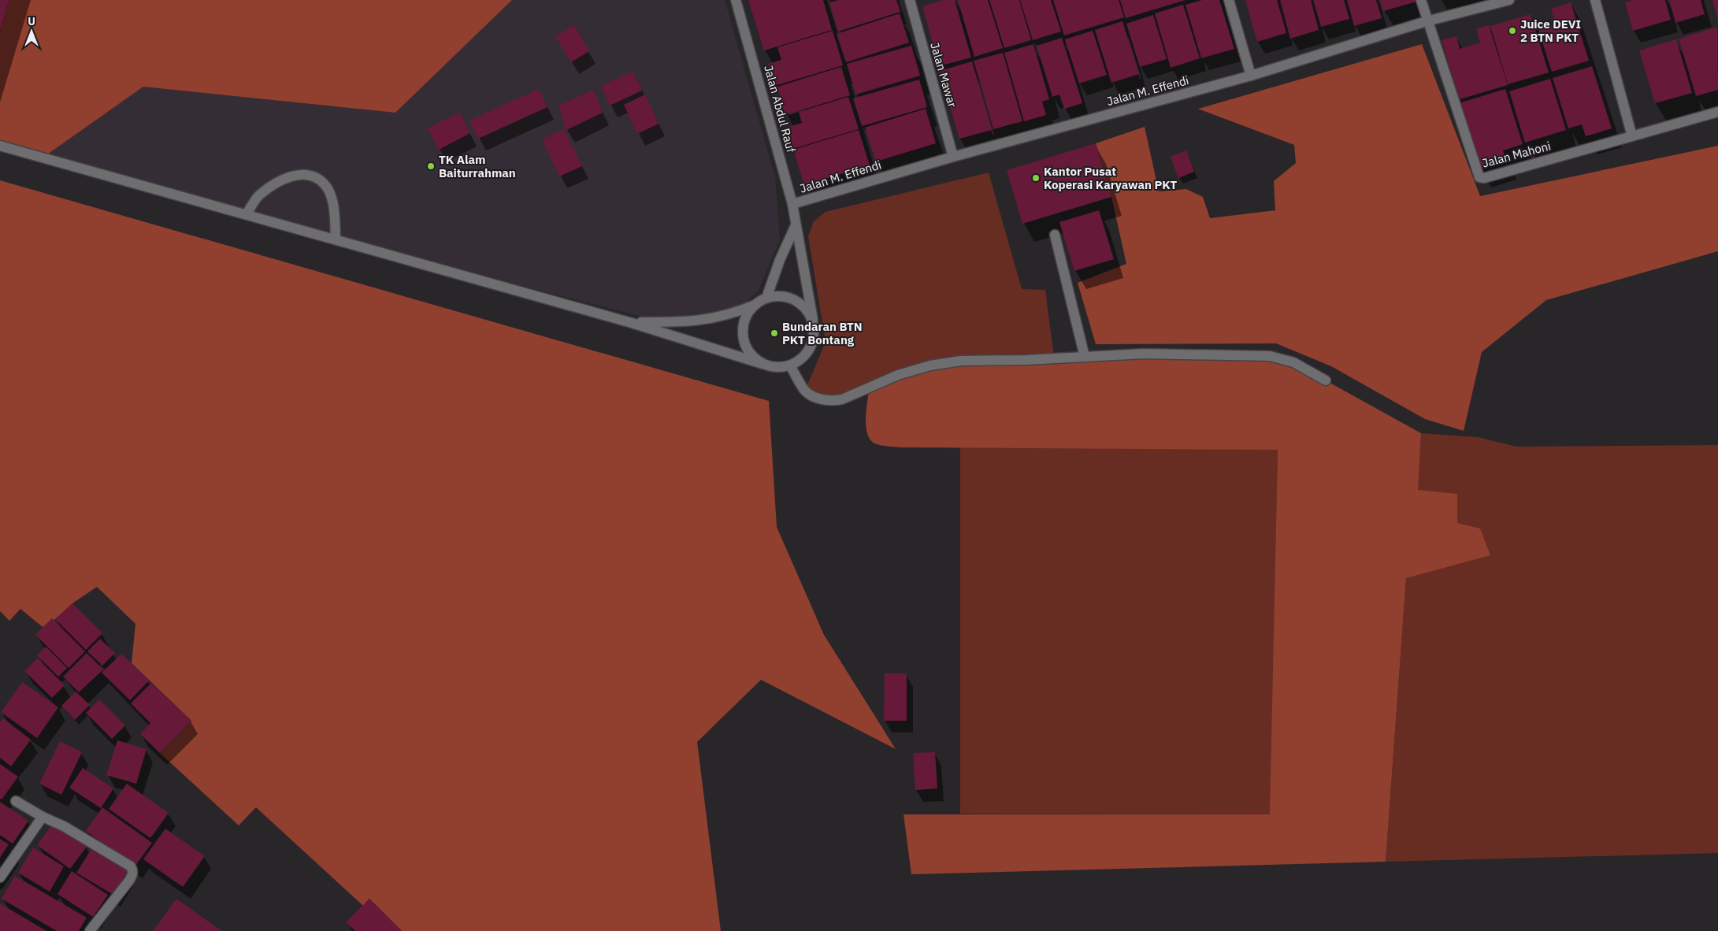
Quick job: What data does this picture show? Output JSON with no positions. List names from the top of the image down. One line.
{"streets":{"street":["Jalan Mawar","Jalan M. Effendi","Jalan Abdul Rauf","Jalan Mahoni"]},"crossings":[["Jalan Mawar","Jalan M. Effendi"],["Jalan M. Effendi","Jalan Abdul Rauf"],["Jalan M. Effendi","Jalan Mahoni"]],"places":["Juice DEVI 2 BTN PKT","TK Alam Baiturrahman","Kantor Pusat Koperasi Karyawan PKT","Bundaran BTN PKT Bontang"],"north":"top"}
